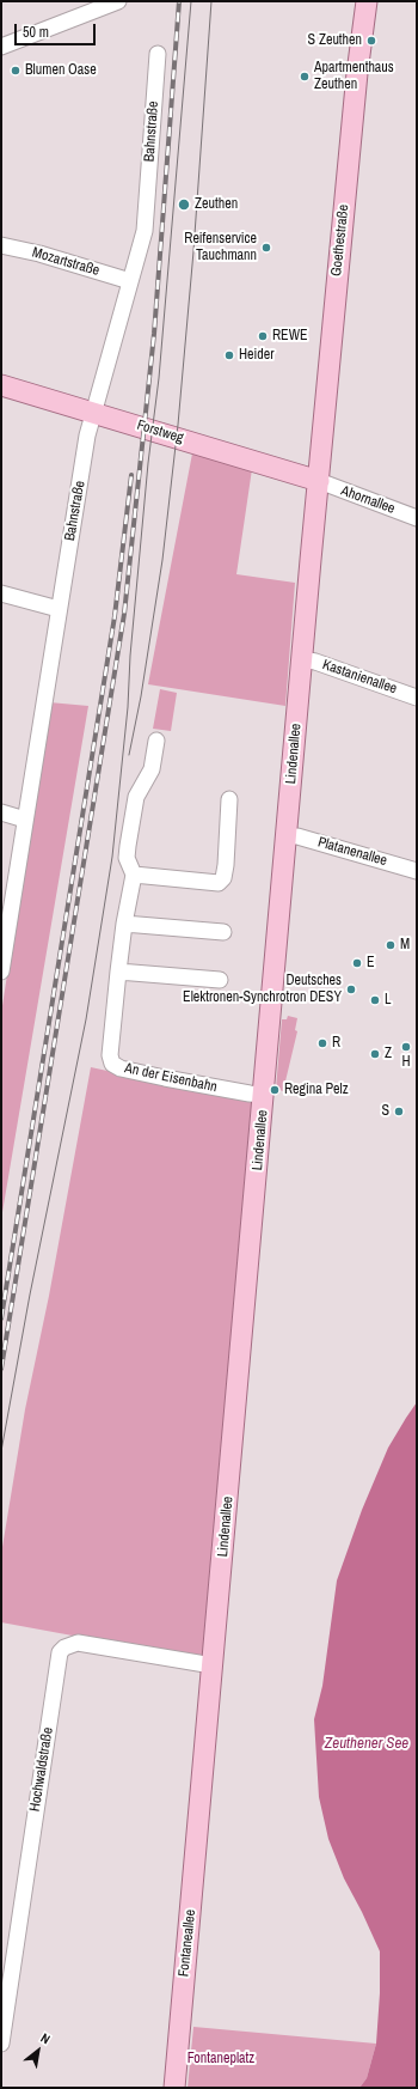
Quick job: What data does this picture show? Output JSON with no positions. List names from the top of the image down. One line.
{"streets":{"main road":["Goethestraße","Forstweg","Lindenallee","Fontaneallee"],"street":["Bahnstraße","Mozartstraße","Ahornallee","Kastanienallee","Platanenallee","An der Eisenbahn","Hochwaldstraße"]},"crossings":[["Bahnstraße","Mozartstraße"],["Bahnstraße","Forstweg"],["Goethestraße","Forstweg"],["Goethestraße","Ahornallee"],["Goethestraße","Lindenallee"],["Forstweg","Ahornallee"],["Forstweg","Lindenallee"],["Ahornallee","Lindenallee"],["Kastanienallee","Lindenallee"],["Lindenallee","Platanenallee"],["Lindenallee","An der Eisenbahn"],["Lindenallee","Hochwaldstraße"],["Lindenallee","Fontaneallee"]],"water":["Zeuthener See"],"parks":["Fontaneplatz"],"places":["S Zeuthen","Blumen Oase","Apartmenthaus Zeuthen","Zeuthen","Reifenservice Tauchmann","REWE","Heider","M","E","Deutsches Elektronen-Synchrotron DESY","L","R","H","Z","Regina Pelz","S"],"scale_bar":"50 m","north":"top right"}
